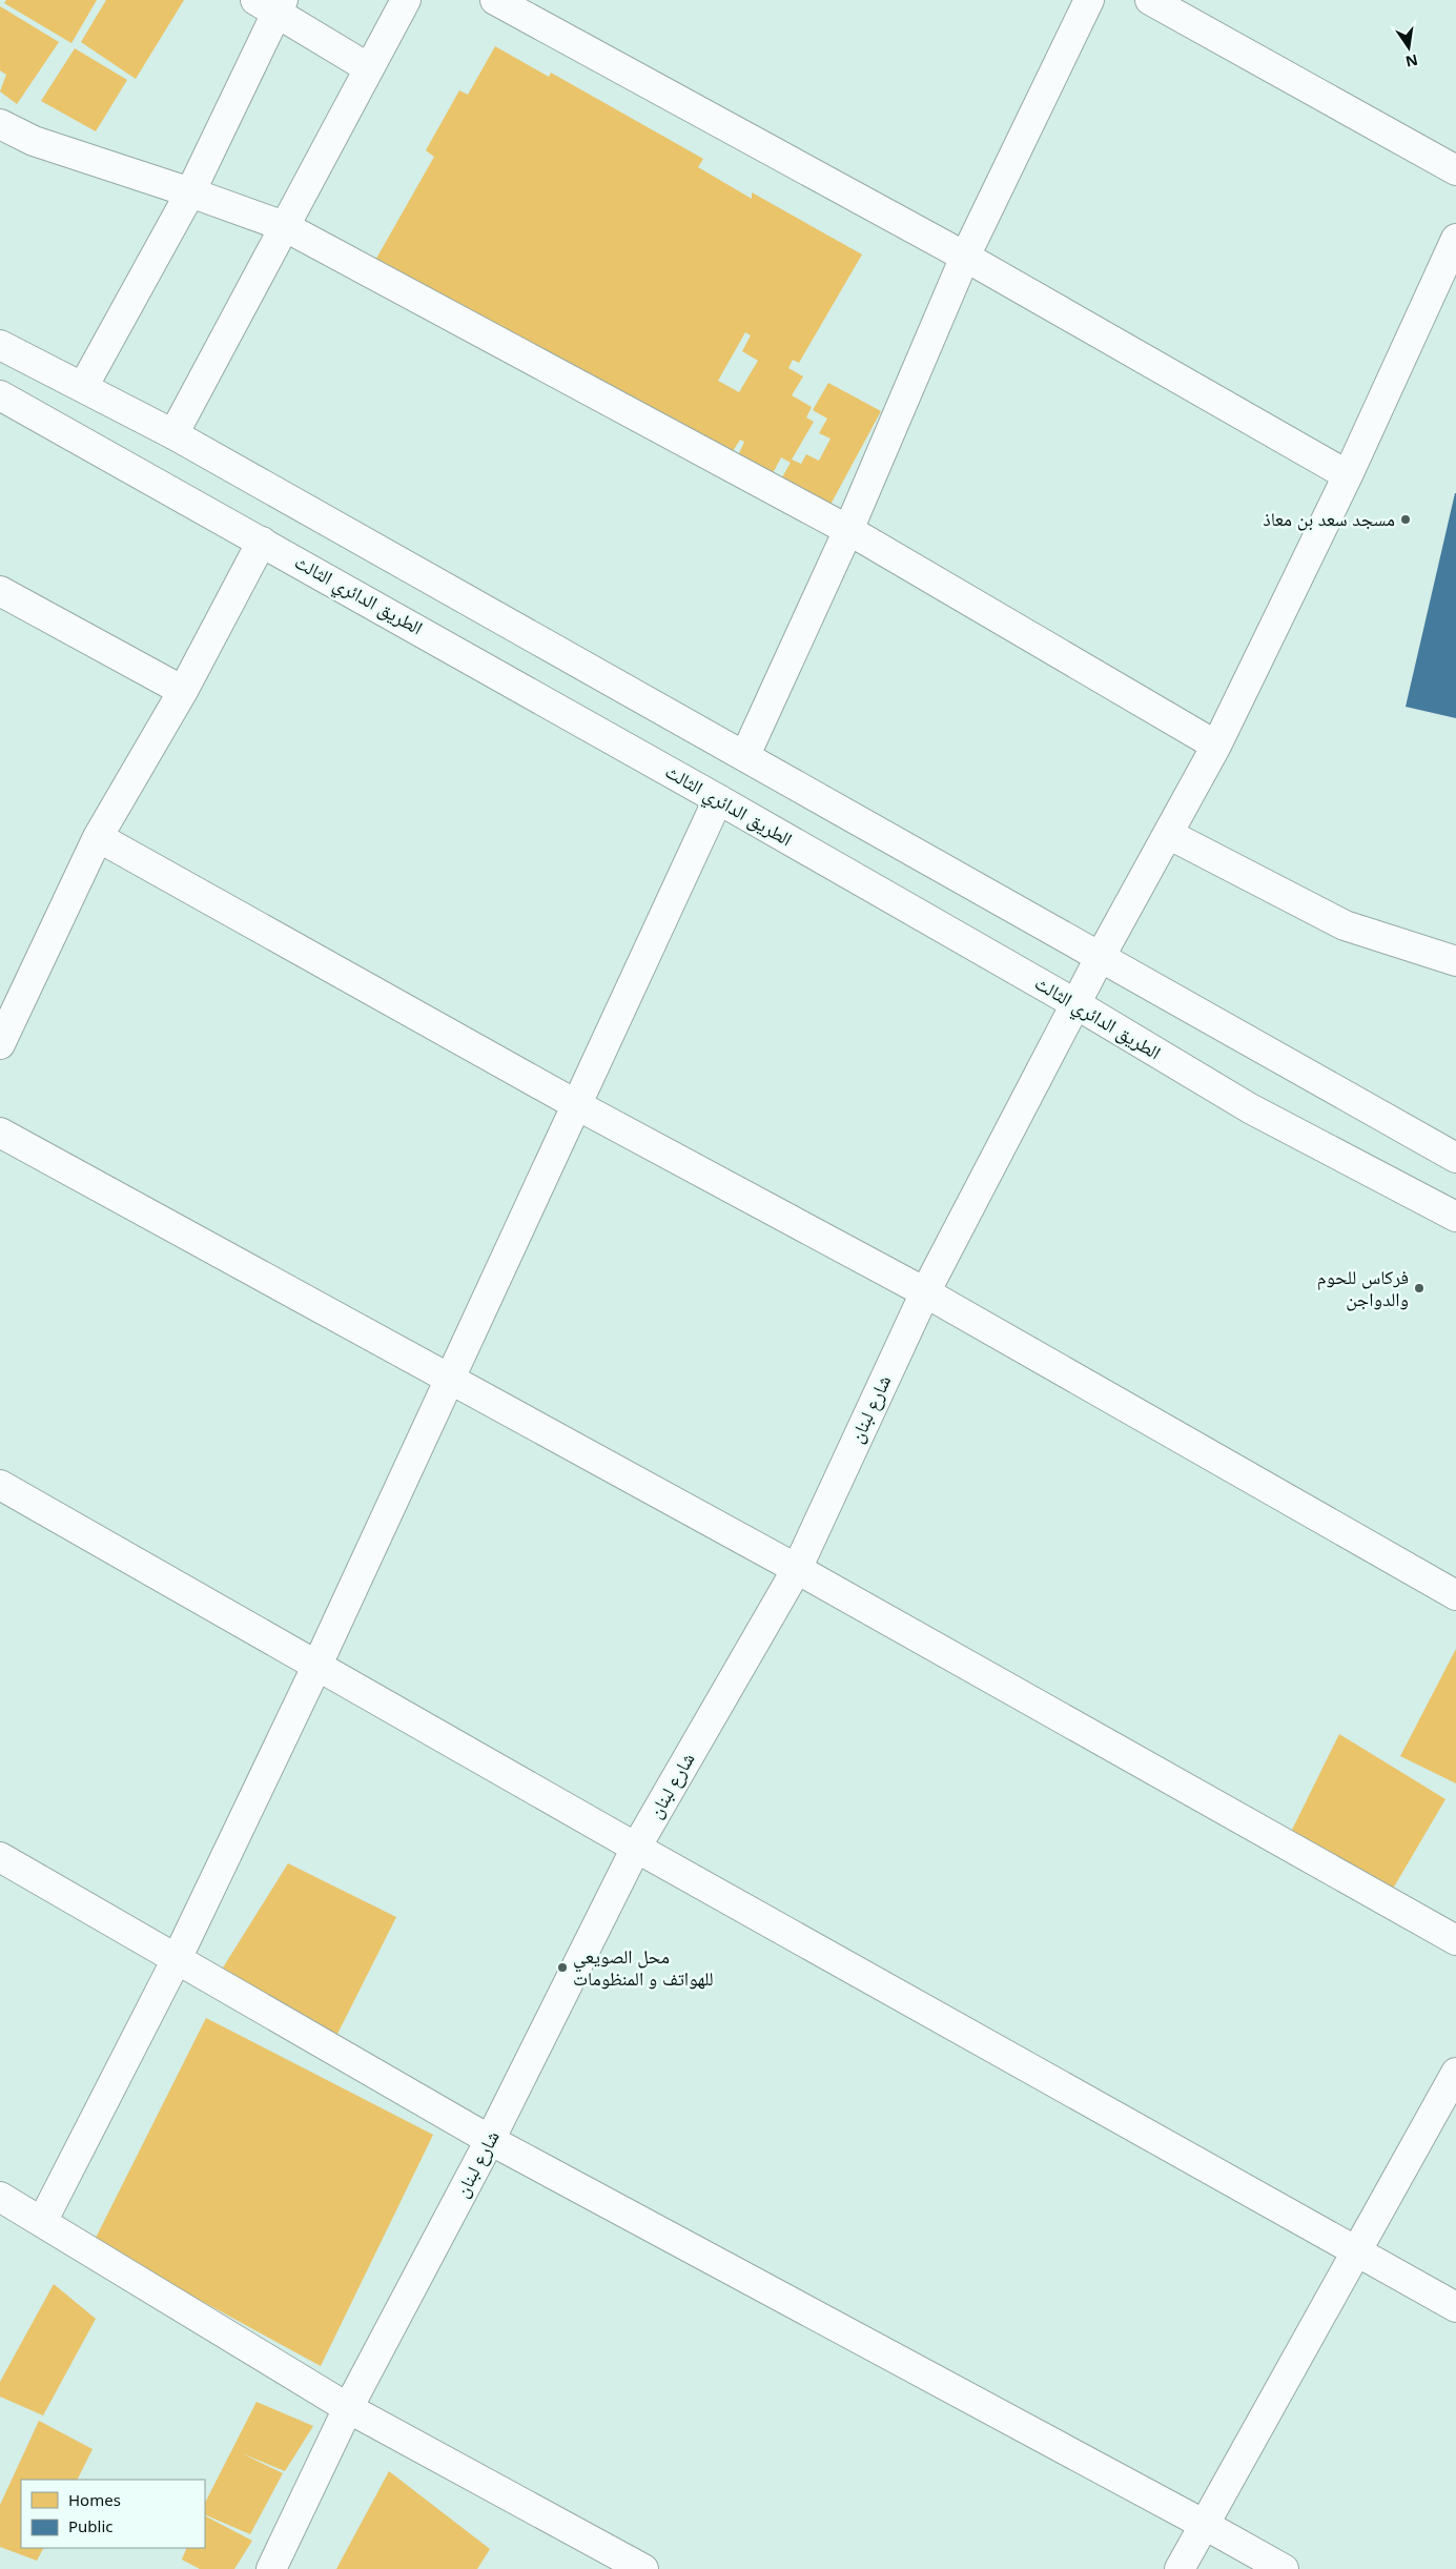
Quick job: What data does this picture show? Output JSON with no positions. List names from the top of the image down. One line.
{"streets":{"main road":["الطريق الدائري الثالث","شارع لبنان"]},"crossings":[["الطريق الدائري الثالث","شارع لبنان"]],"places":["مسجد سعد بن معاذ","فركاس للحوم والدواجن","محل الصويعي للهواتف و المنظومات"],"legend":["Homes","Public"],"north":"bottom"}
